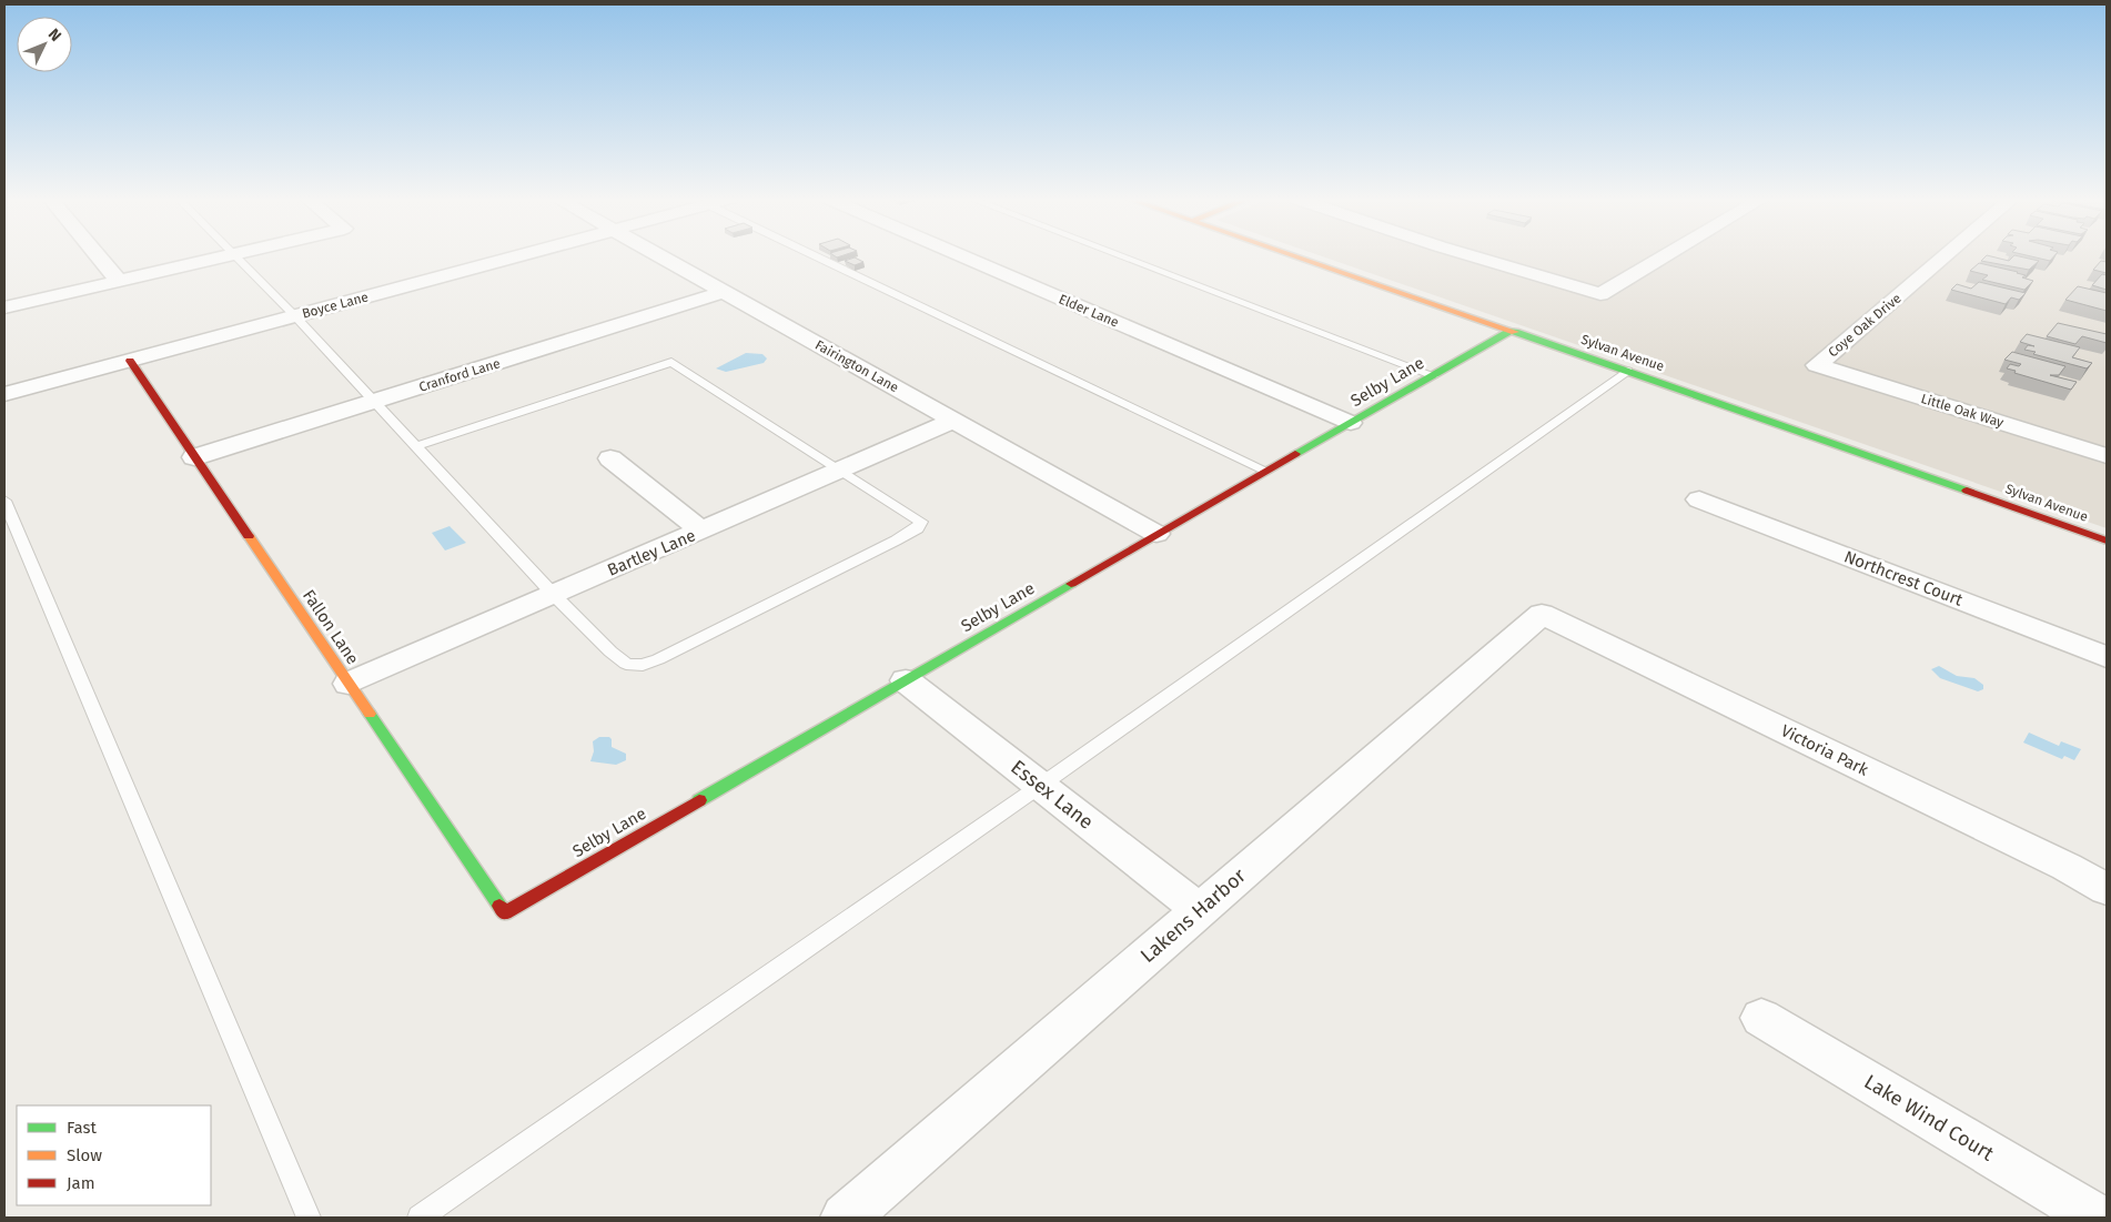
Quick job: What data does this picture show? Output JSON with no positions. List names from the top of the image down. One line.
{"streets":{"street":["Boyce Lane","Elder Lane","Coye Oak Drive","Sylvan Avenue","Fairington Lane","Cranford Lane","Selby Lane","Little Oak Way","Bartley Lane","Northcrest Court","Fallon Lane","Victoria Park","Essex Lane","Lakens Harbor","Lake Wind Court"]},"crossings":[["Boyce Lane","Fallon Lane"],["Elder Lane","Selby Lane"],["Coye Oak Drive","Little Oak Way"],["Sylvan Avenue","Selby Lane"],["Fairington Lane","Cranford Lane"],["Fairington Lane","Selby Lane"],["Fairington Lane","Bartley Lane"],["Cranford Lane","Fallon Lane"],["Selby Lane","Fallon Lane"],["Selby Lane","Essex Lane"],["Bartley Lane","Fallon Lane"],["Victoria Park","Lakens Harbor"],["Essex Lane","Lakens Harbor"]],"legend":["Fast","Slow","Jam"],"north":"top right"}
